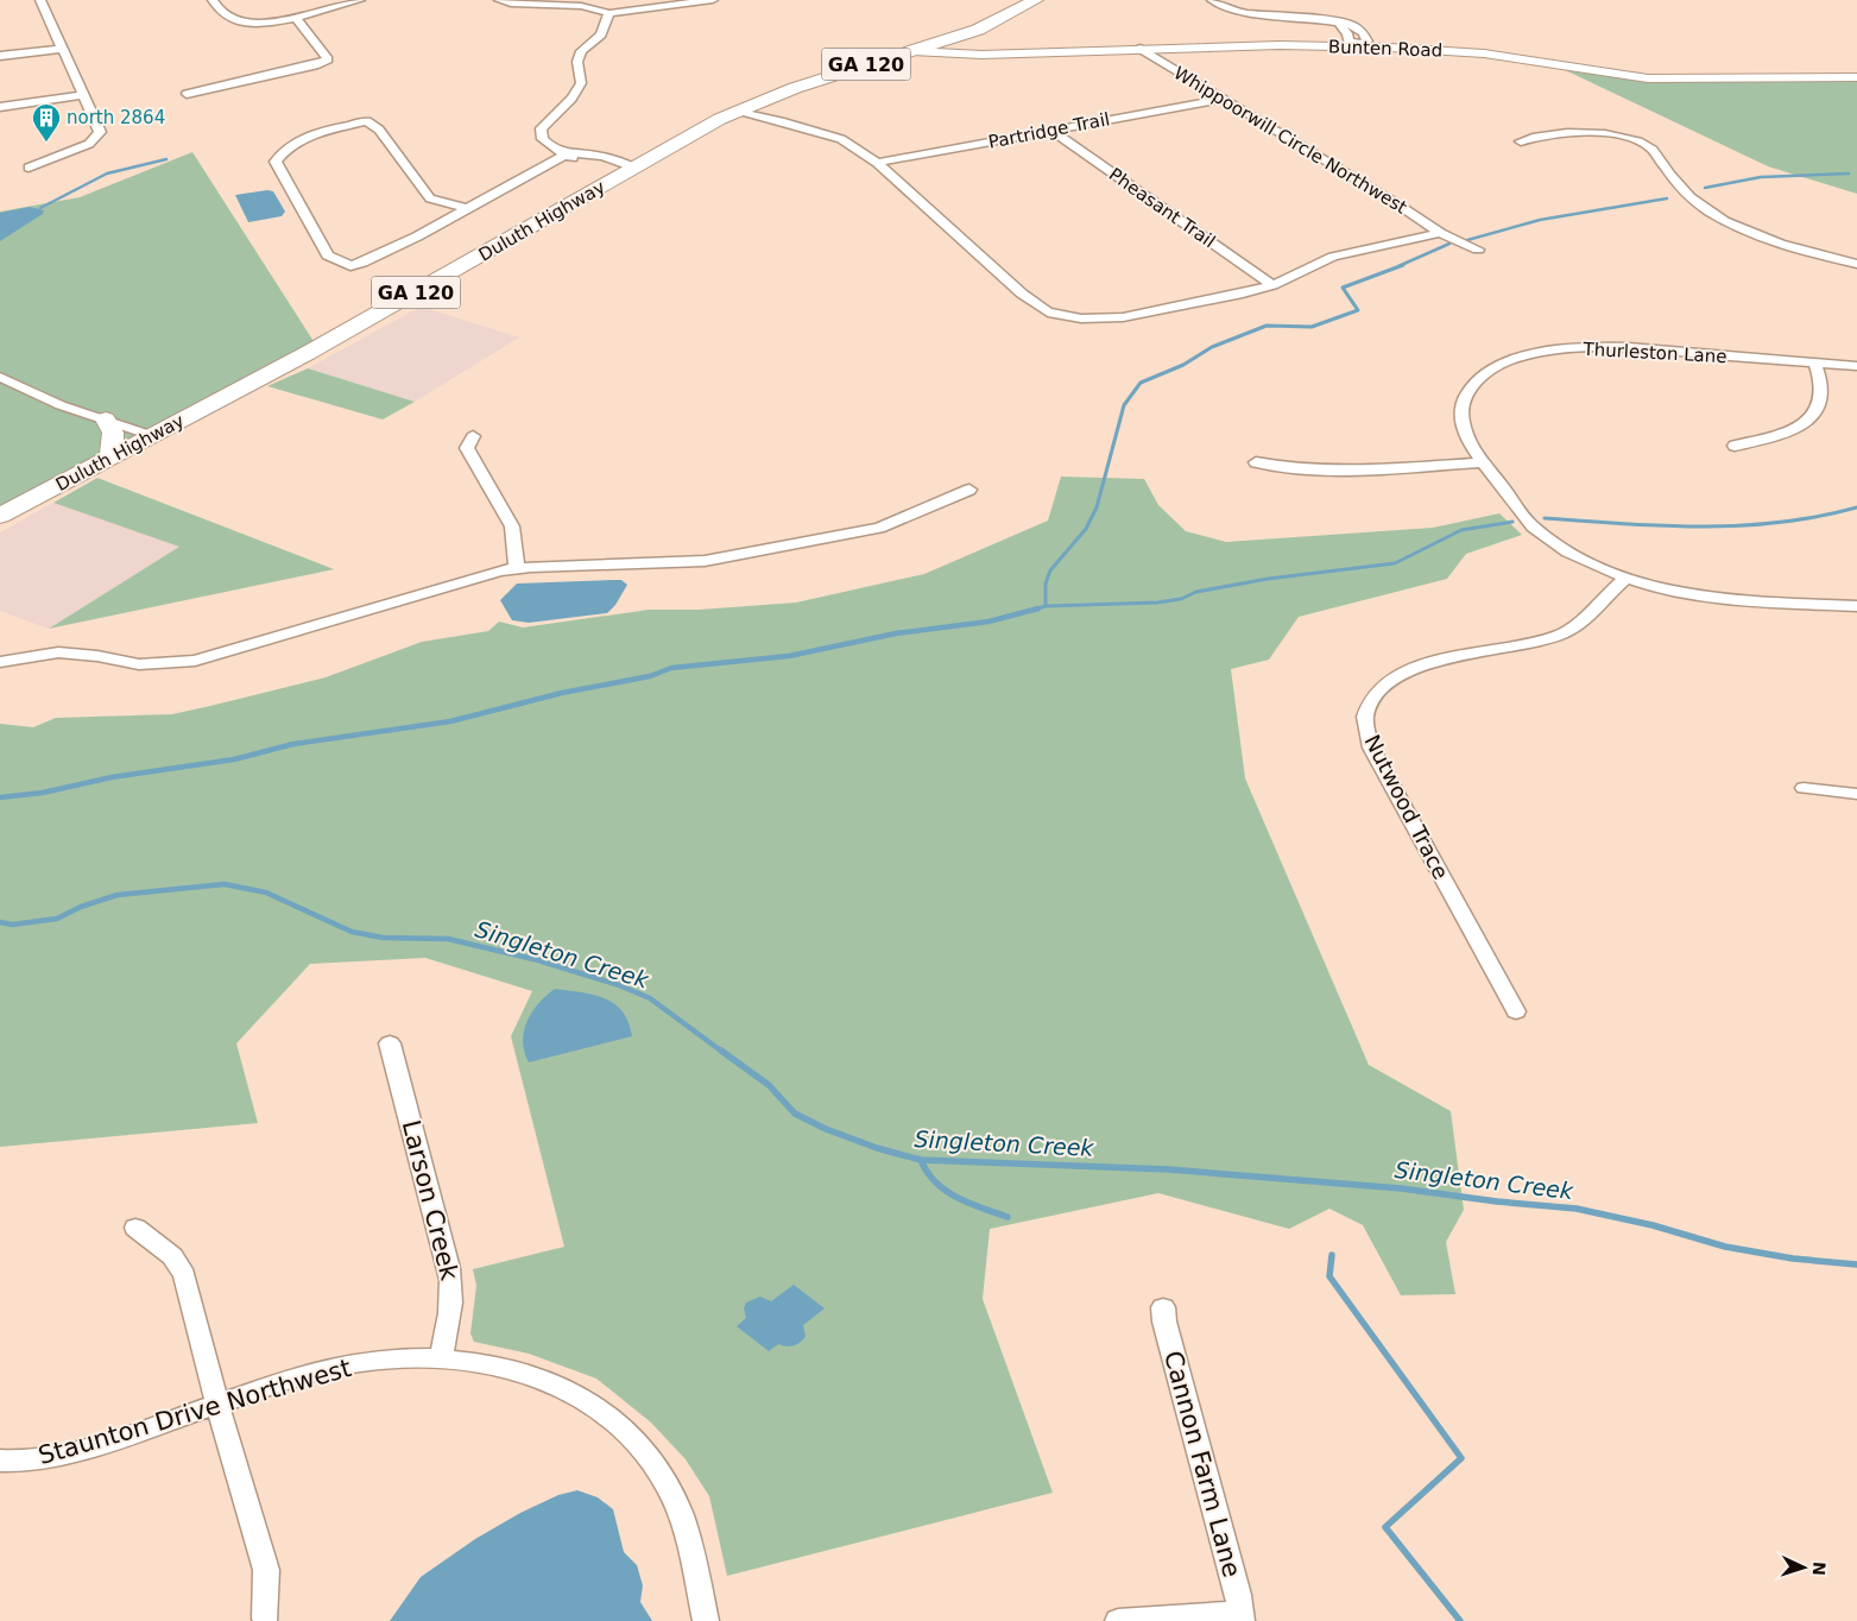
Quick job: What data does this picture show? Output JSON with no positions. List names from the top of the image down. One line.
{"streets":{"main road":["GA 120","Duluth Highway"],"street":["Bunten Road","Partridge Trail","Whippoorwill Circle Northwest","Pheasant Trail","Thurleston Lane","Nutwood Trace","Larson Creek","Staunton Drive Northwest","Cannon Farm Lane"]},"crossings":[["Bunten Road","Whippoorwill Circle Northwest"],["Bunten Road","Duluth Highway"],["Partridge Trail","Whippoorwill Circle Northwest"],["Partridge Trail","Pheasant Trail"],["Whippoorwill Circle Northwest","Pheasant Trail"],["Whippoorwill Circle Northwest","Duluth Highway"],["Thurleston Lane","Nutwood Trace"],["Larson Creek","Staunton Drive Northwest"]],"water":["Singleton Creek"],"places":{"building":["north 2864"]},"north":"right"}
